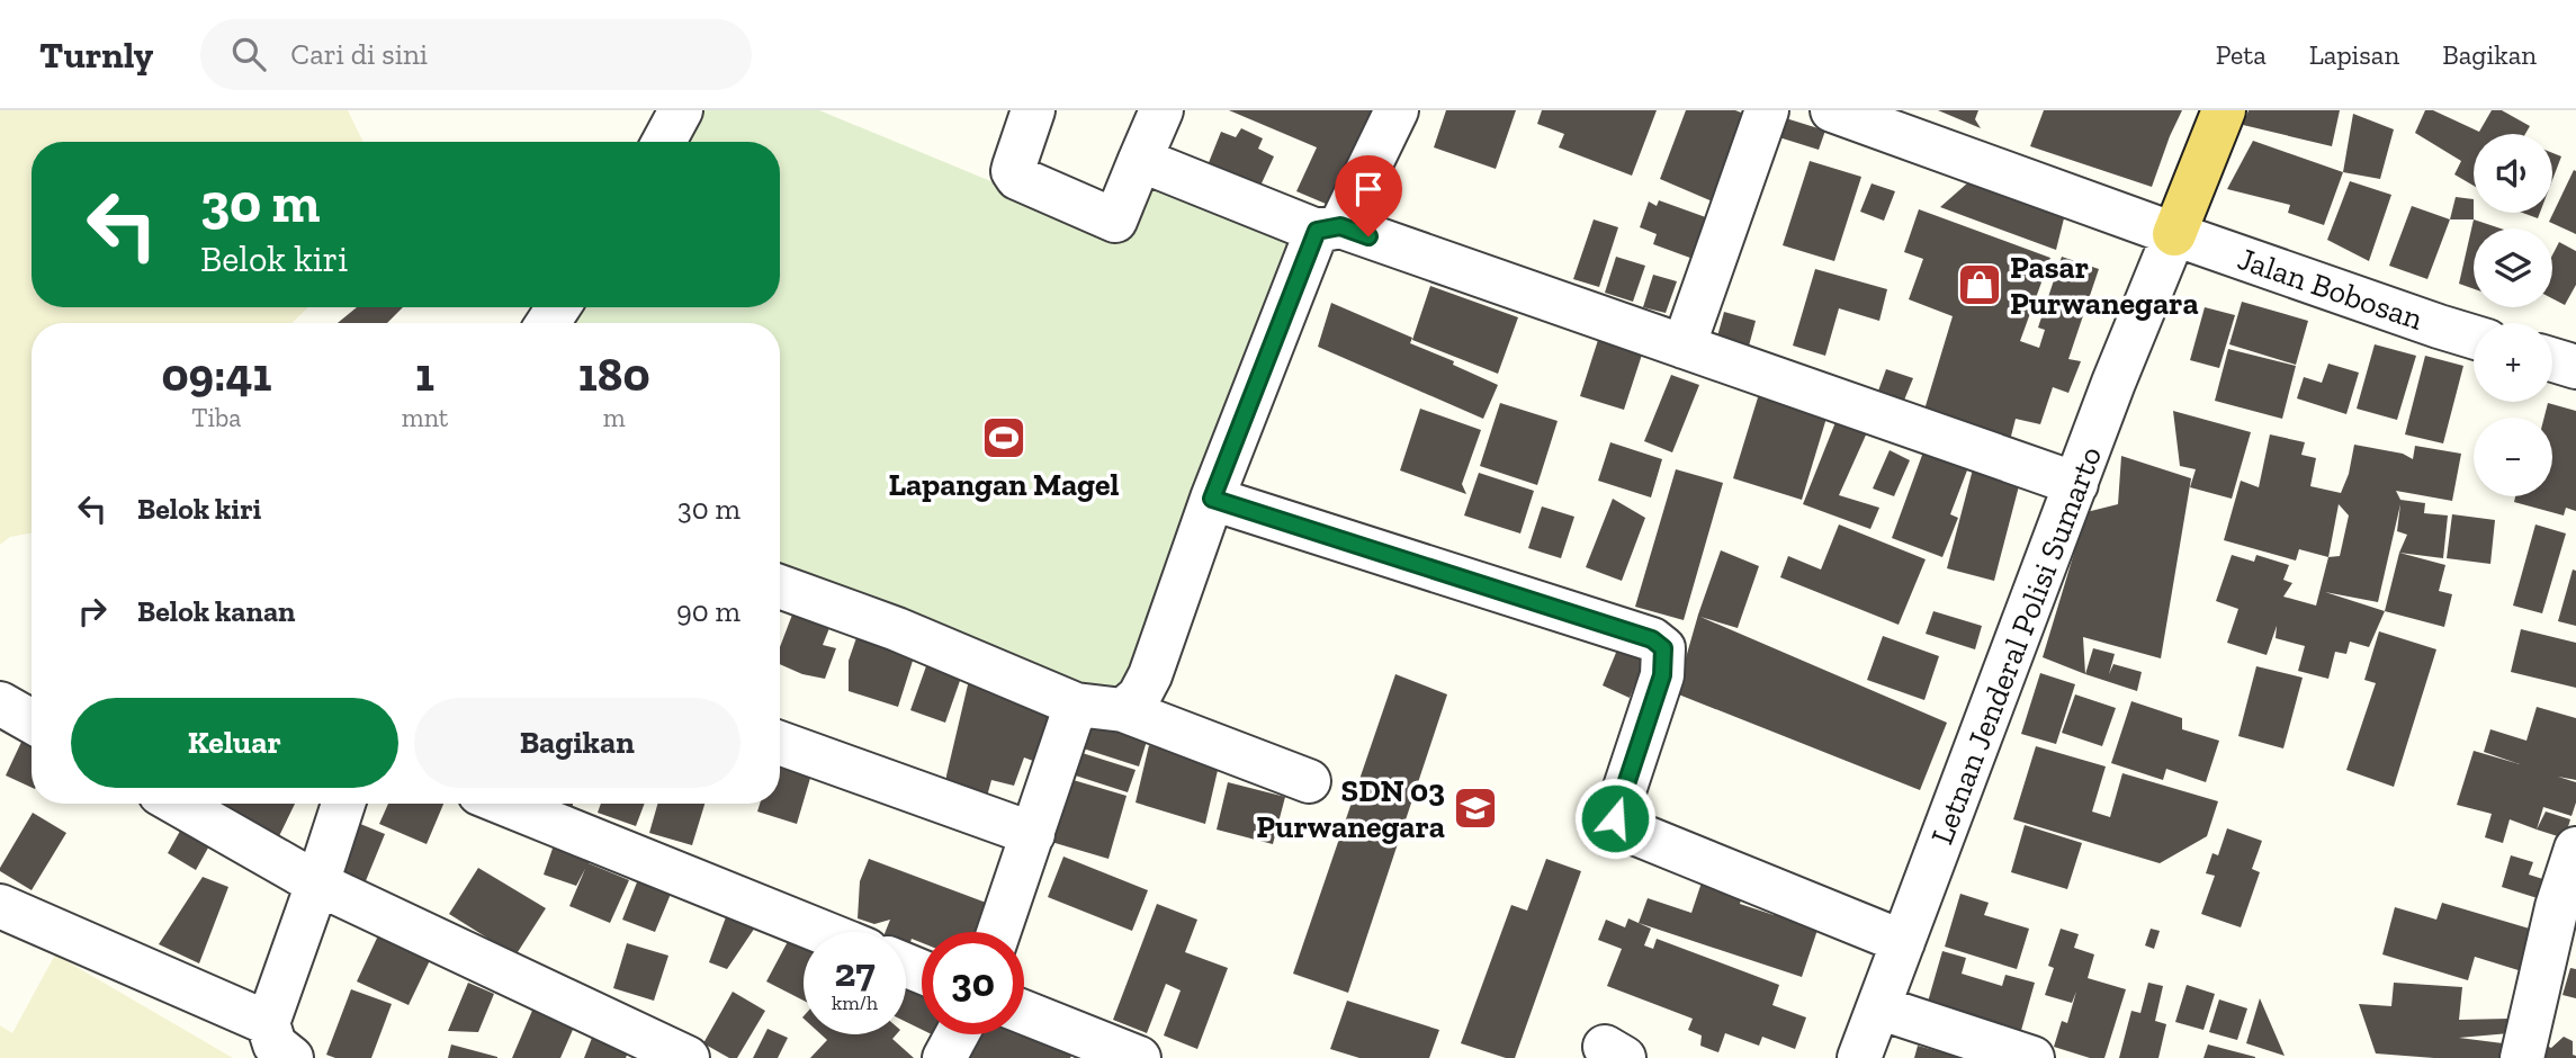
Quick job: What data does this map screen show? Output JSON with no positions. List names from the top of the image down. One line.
{"streets":{"street":["Jalan Bobosan","Letnan Jenderal Polisi Sumarto"]},"crossings":[["Jalan Bobosan","Letnan Jenderal Polisi Sumarto"]],"places":{"shop":["Pasar Purwanegara"],"sports":["Lapangan Magel"],"school or university":["SDN 03 Purwanegara"]},"page":{"header":"Turnly","search":"Cari di sini","nav":["Peta","Lapisan","Bagikan"],"map_buttons":["+","−"],"turn":["30 m","Belok kiri"],"eta":["09:41","Tiba","1","mnt","180","m"],"list":[{"name":"Belok kiri","value":"30 m"},{"name":"Belok kanan","value":"90 m"}],"buttons":["Keluar","Bagikan"],"speed":"27 km/h","limit":"30"}}
